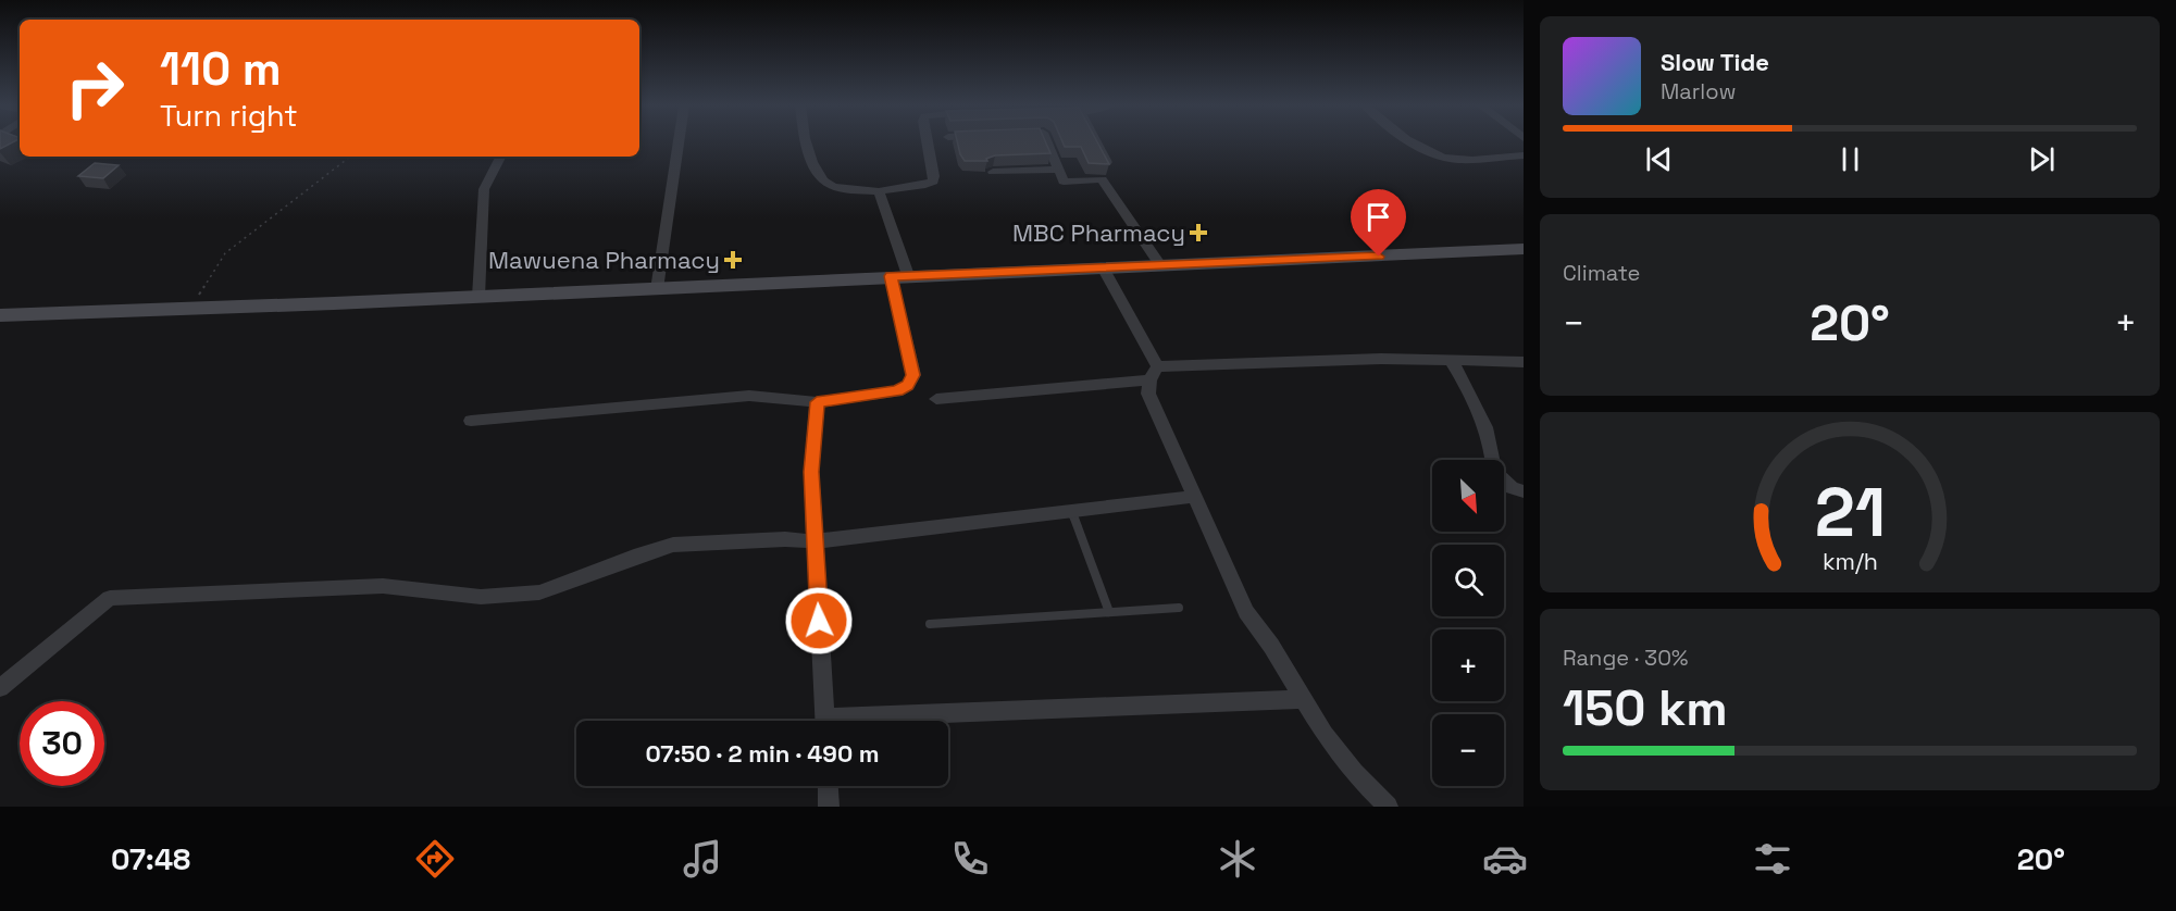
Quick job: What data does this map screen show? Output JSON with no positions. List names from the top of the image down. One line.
{"places":{"health":["MBC Pharmacy","Mawuena Pharmacy"]},"north":"bottom right","page":{"turn":["110 m","Turn right"],"song":["Slow Tide","Marlow"],"tile":["Climate",["Range · 30%","150 km"]],"heat":["−","20°","+"],"map_buttons":["+","−"],"limit":"30","trip":"07:50 · 2 min · 490 m","tabs":["07:48","20°"],"gauge":["21","km/h"]}}
